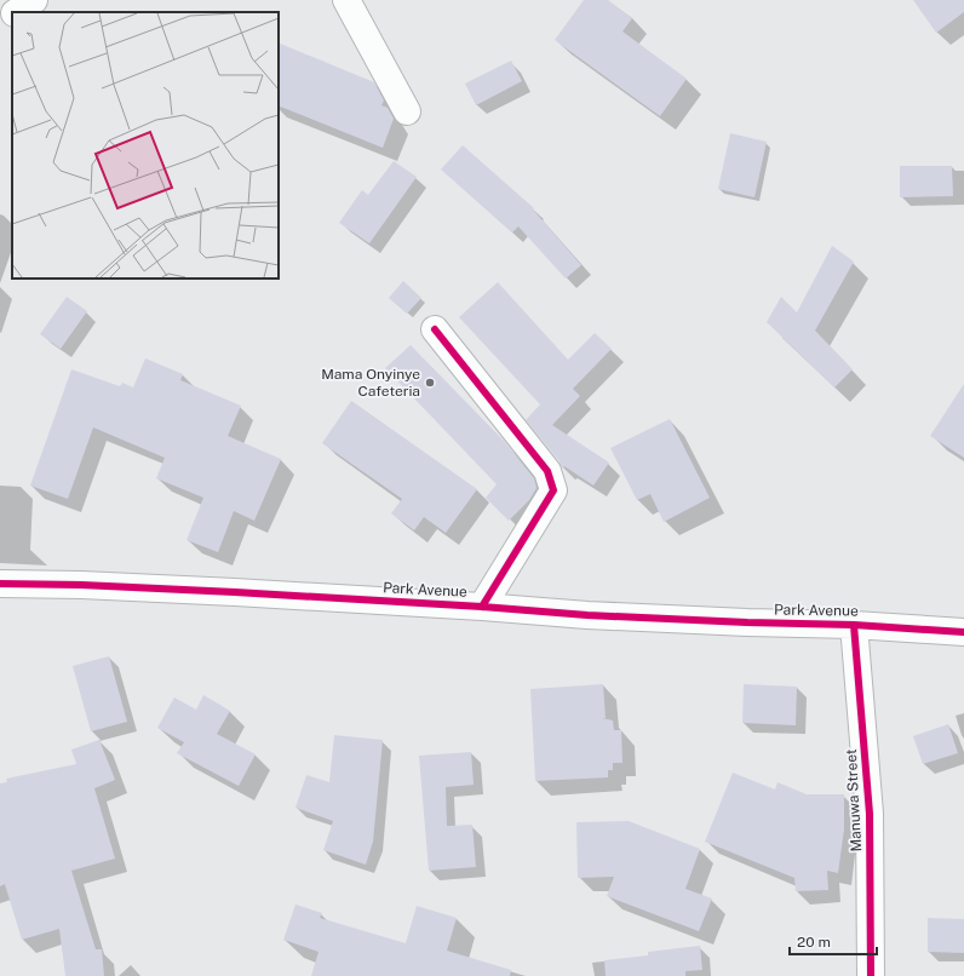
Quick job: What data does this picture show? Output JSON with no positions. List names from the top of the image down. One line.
{"streets":{"street":["Park Avenue","Manuwa Street"]},"crossings":[["Park Avenue","Manuwa Street"]],"places":["Mama Onyinye Cafeteria"],"scale_bar":"20 m"}
